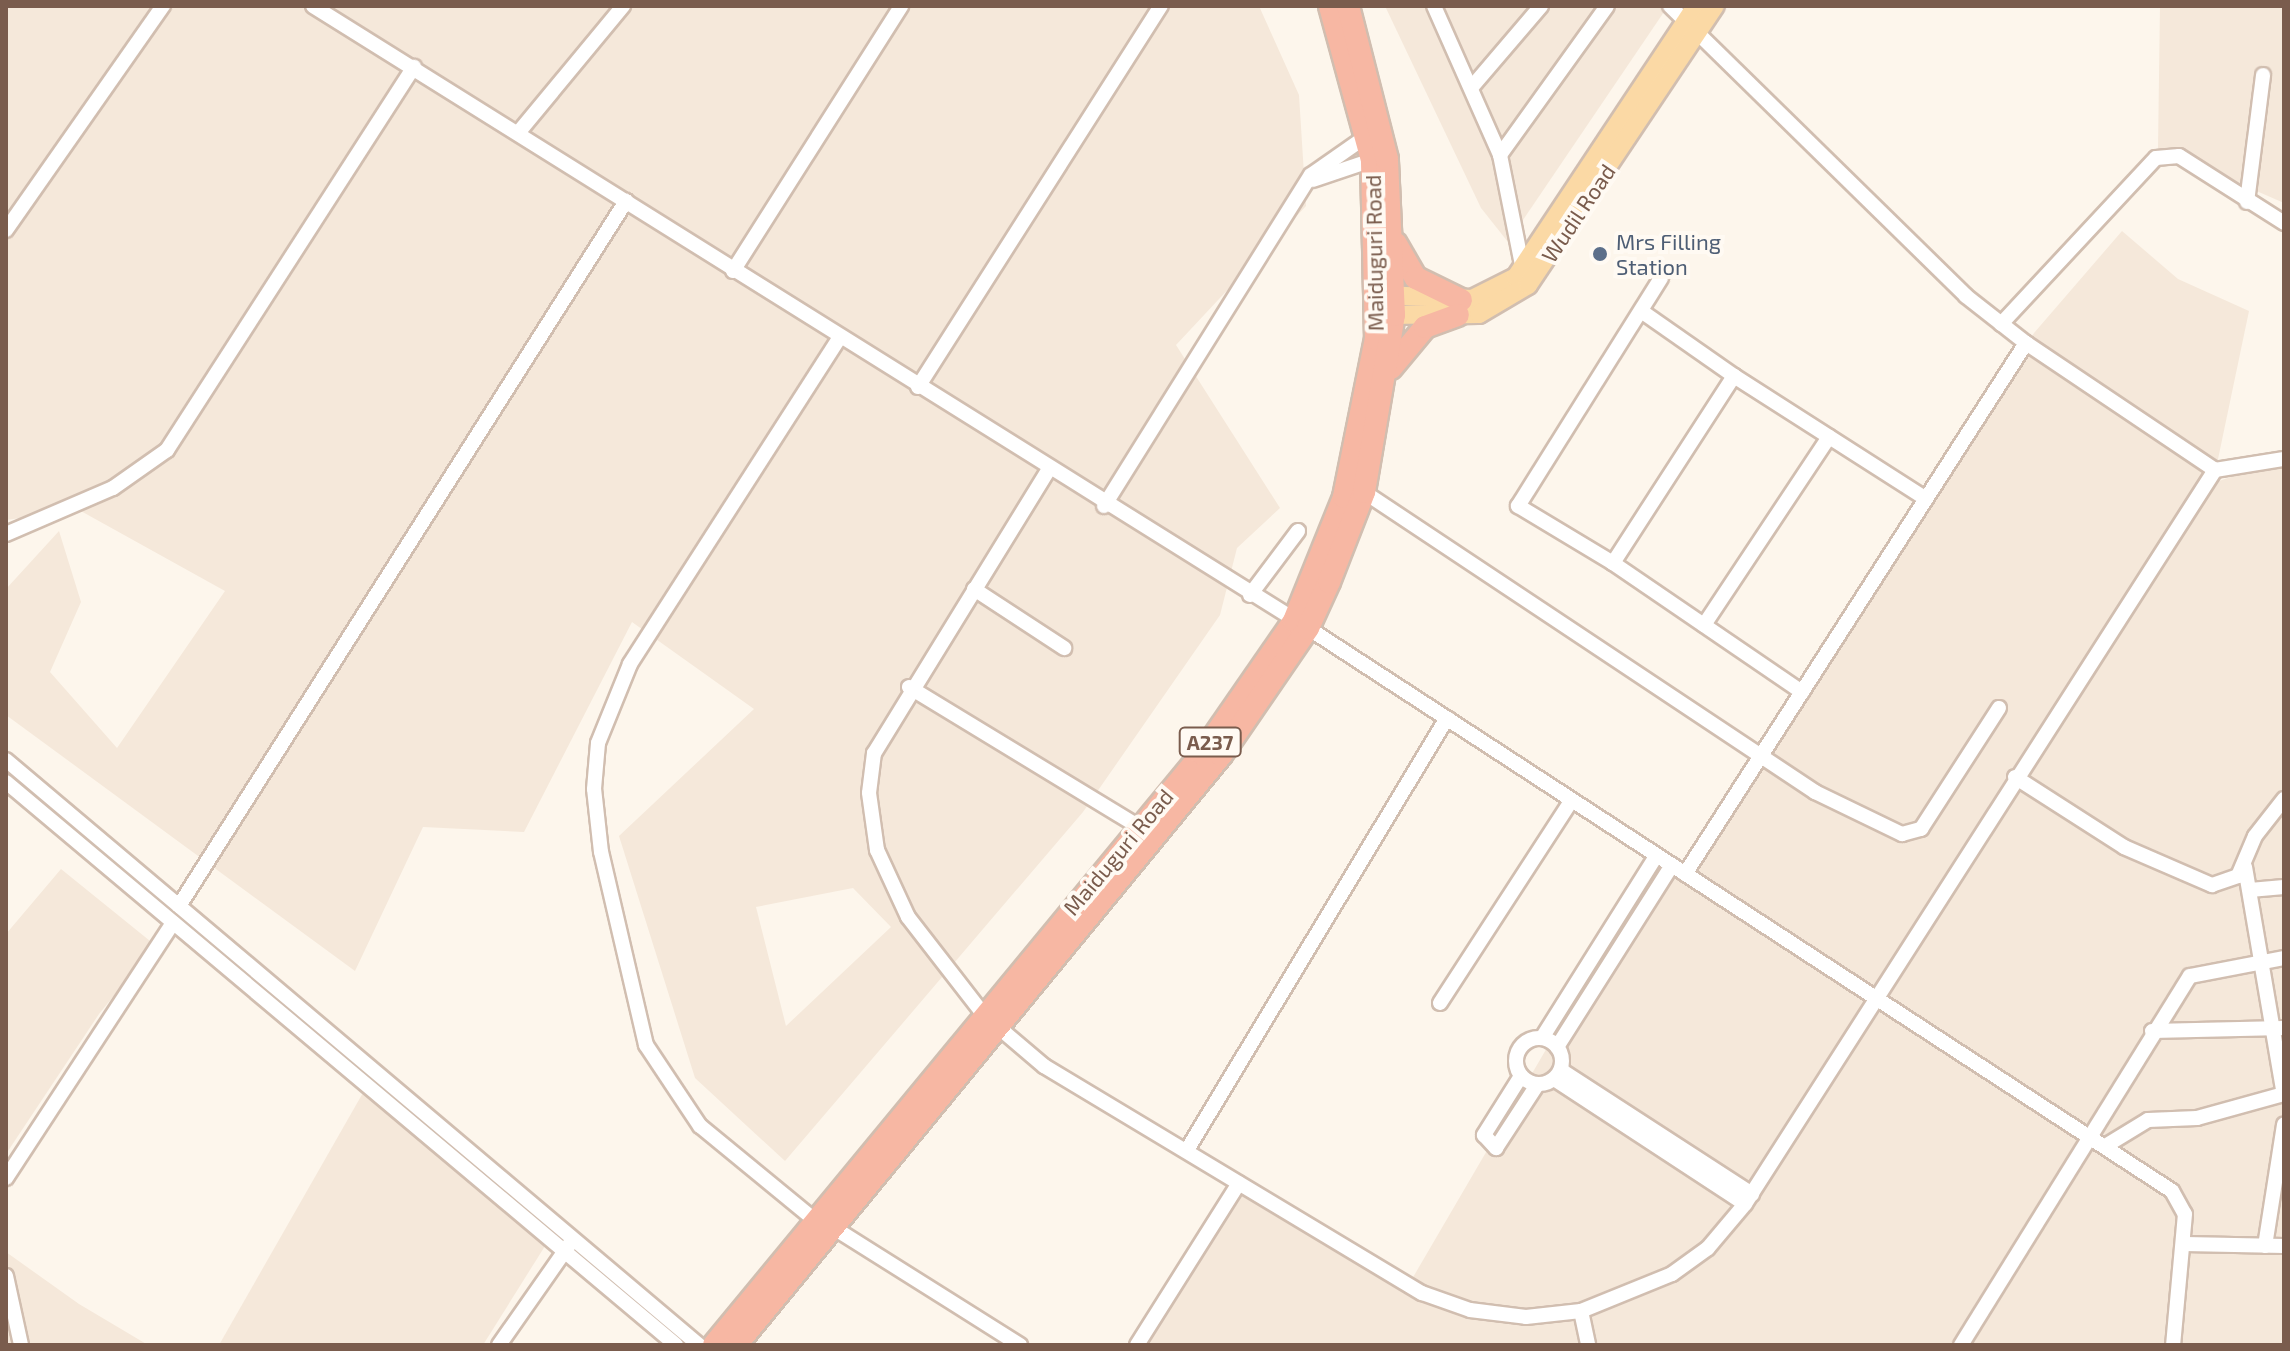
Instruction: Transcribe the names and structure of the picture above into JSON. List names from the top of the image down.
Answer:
{
  "streets": {
    "highway": ["Maiduguri Road", "A237"],
    "main road": ["Wudil Road"]
  },
  "crossings": [
    ["Wudil Road", "Maiduguri Road"]
  ],
  "places": ["Mrs Filling Station"]
}
